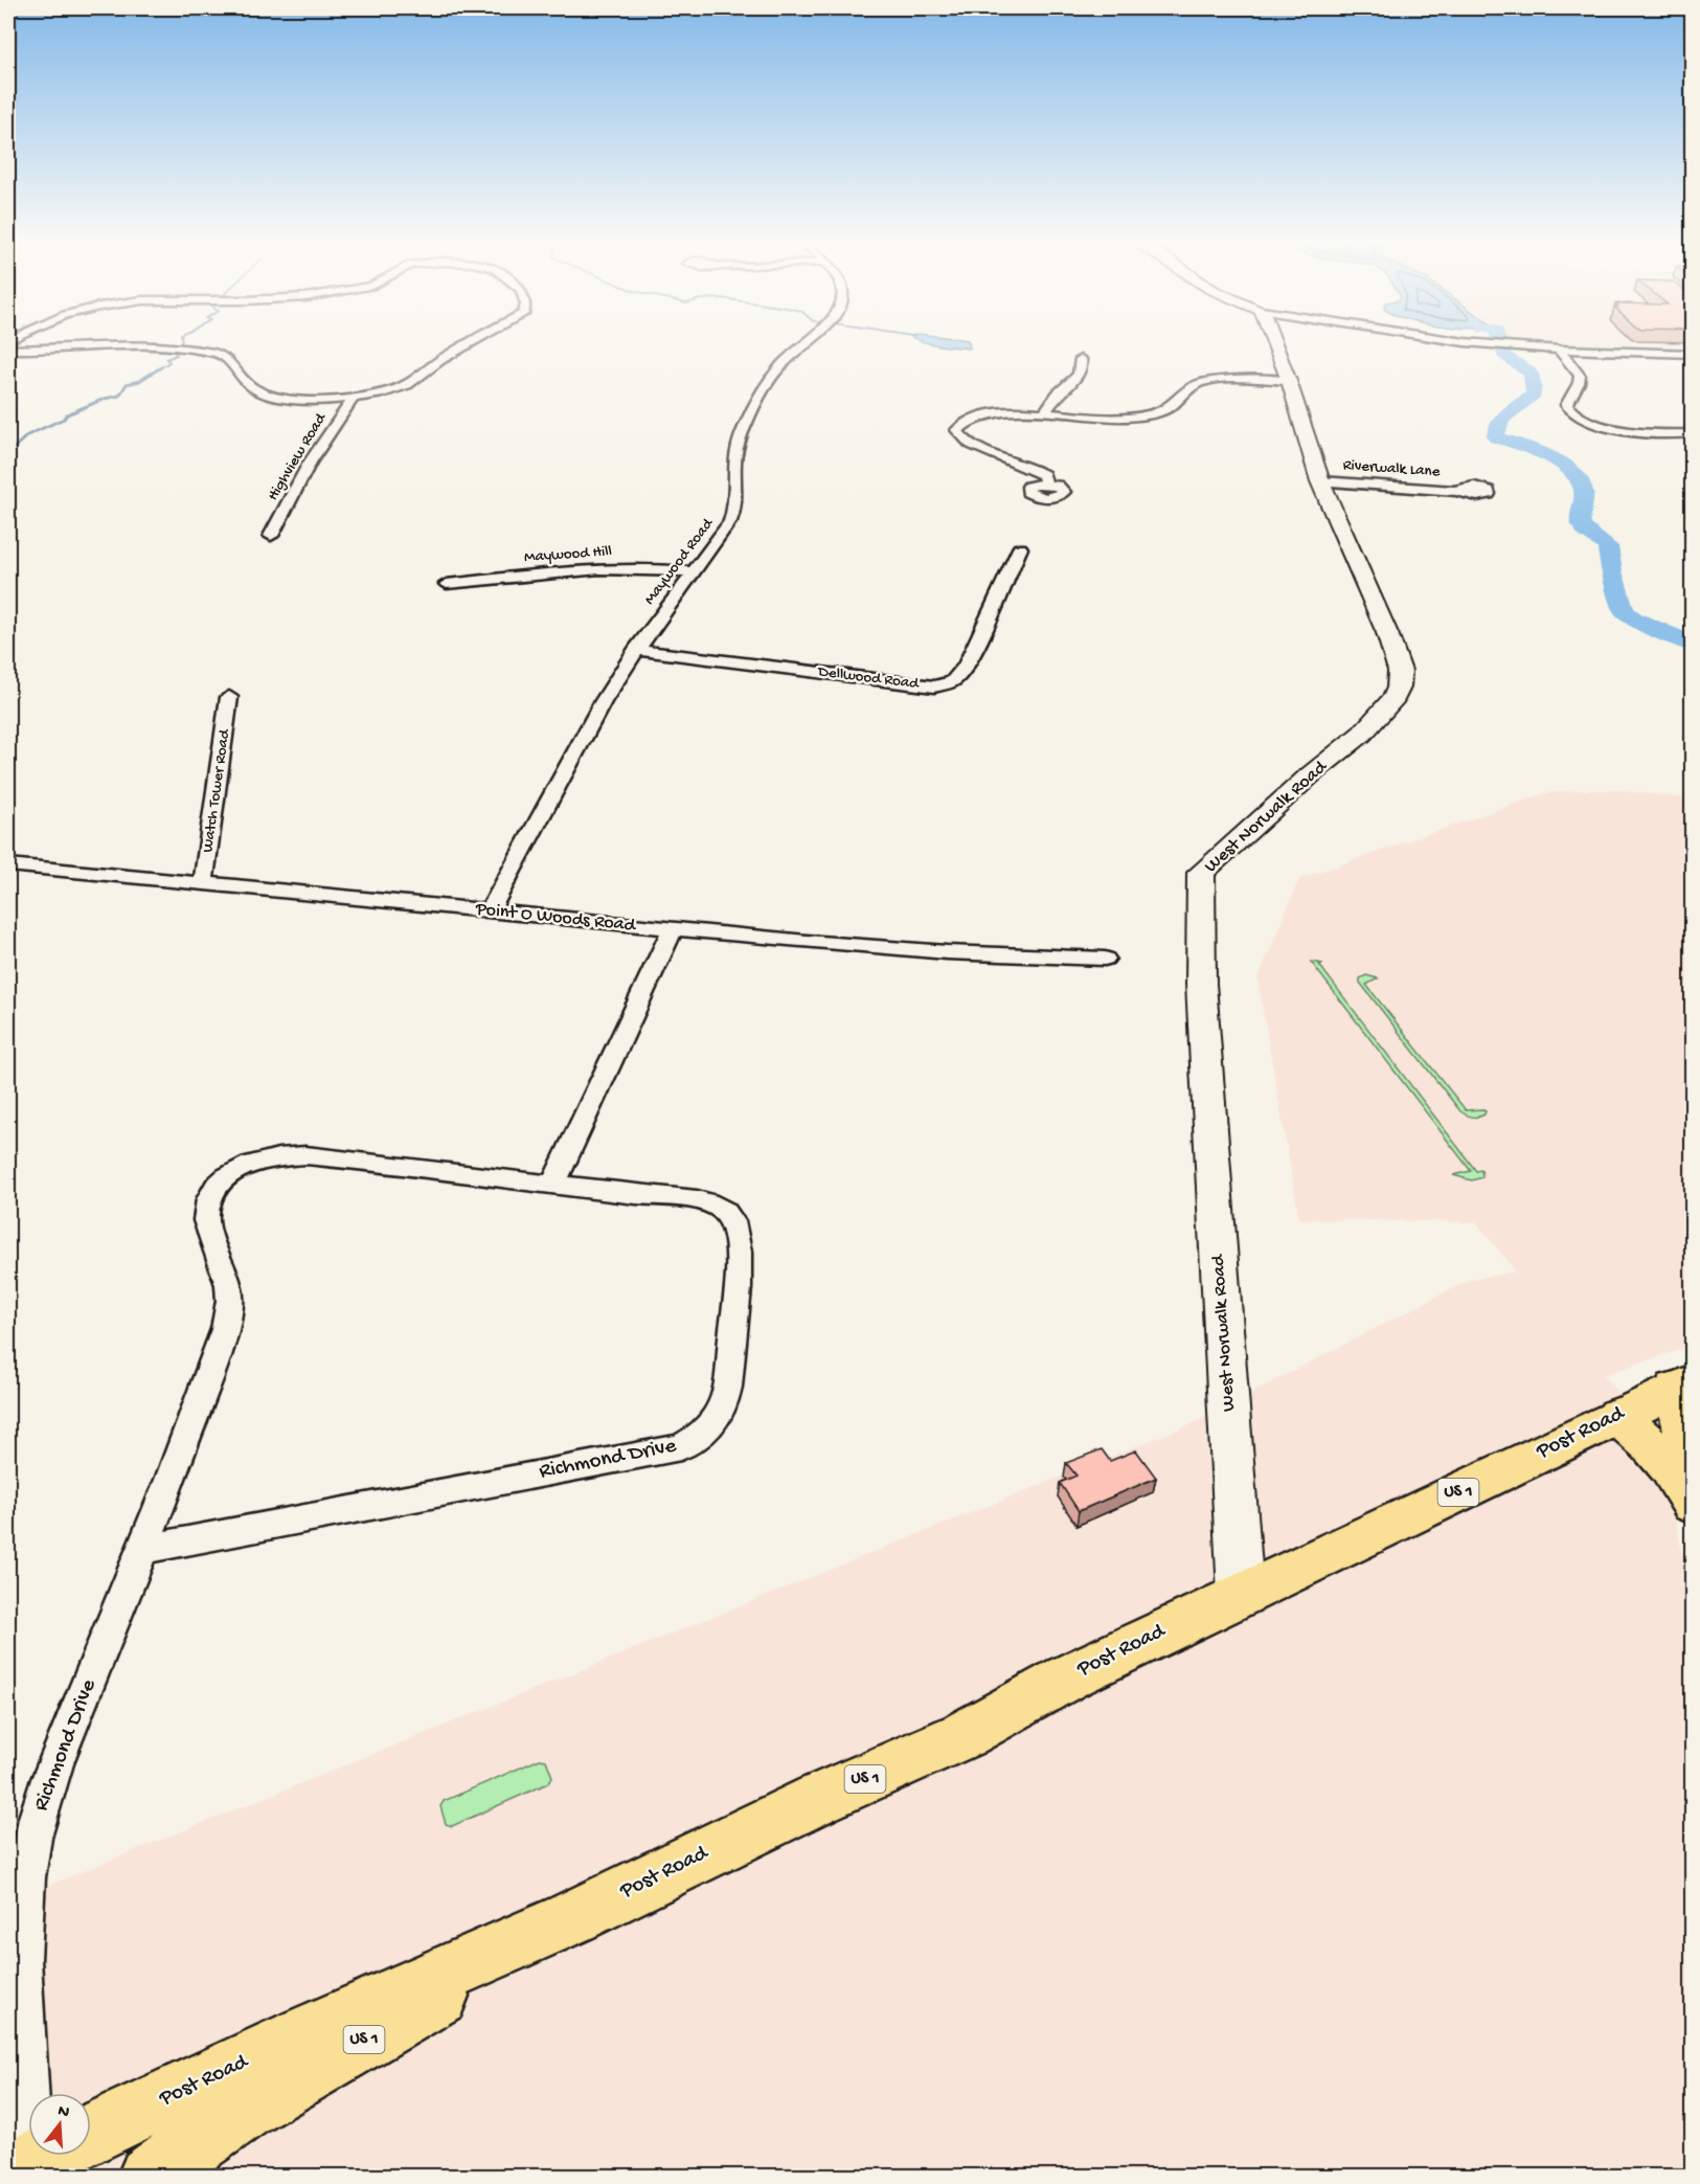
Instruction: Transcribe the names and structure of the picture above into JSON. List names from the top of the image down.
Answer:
{
  "streets": {
    "main road": ["West Norwalk Road", "Post Road", "US 1"],
    "street": [
      "Highview Road",
      "Riverwalk Lane",
      "Maywood Hill",
      "Maywood Road",
      "Dellwood Road",
      "Watch Tower Road",
      "Point O Woods Road",
      "Richmond Drive"
    ]
  },
  "crossings": [
    ["Riverwalk Lane", "West Norwalk Road"],
    ["Maywood Hill", "Maywood Road"],
    ["Maywood Road", "Dellwood Road"],
    ["Maywood Road", "Point O Woods Road"],
    ["Watch Tower Road", "Point O Woods Road"],
    ["West Norwalk Road", "Post Road"],
    ["Post Road", "Richmond Drive"]
  ],
  "north": "top"
}
